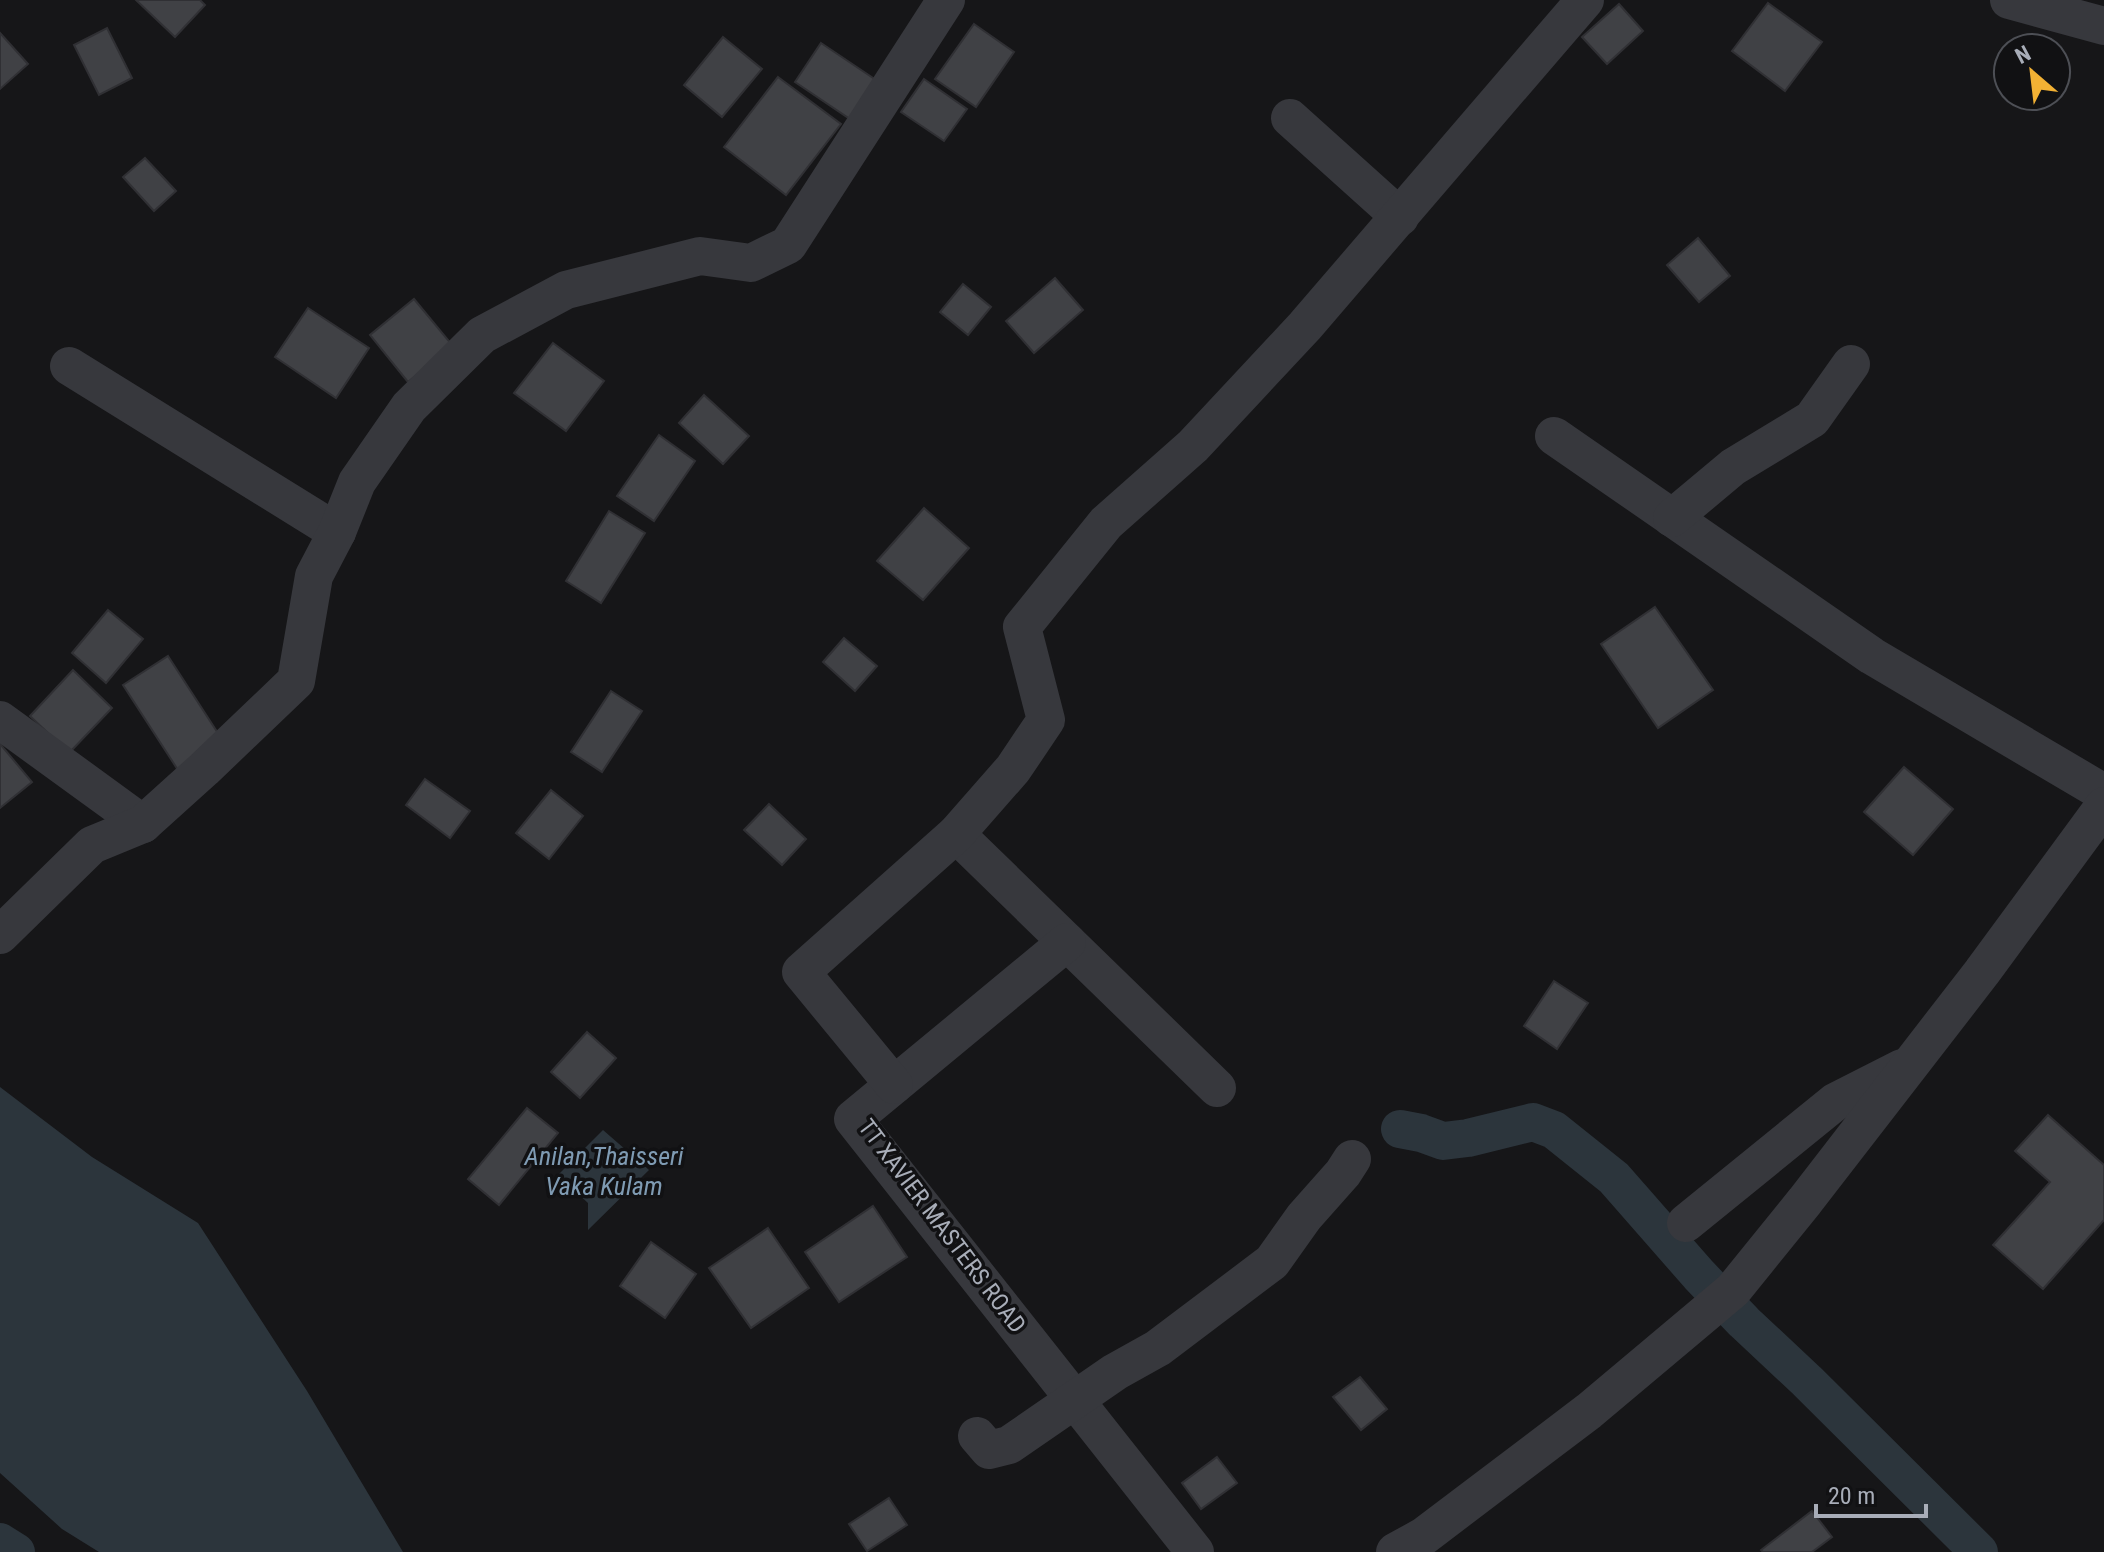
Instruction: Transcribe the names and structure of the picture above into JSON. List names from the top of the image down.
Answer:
{
  "streets": {
    "street": ["TT XAVIER MASTERS ROAD"]
  },
  "water": ["Anilan,Thaisseri Vaka Kulam"],
  "scale_bar": "20 m",
  "north": "top left"
}
